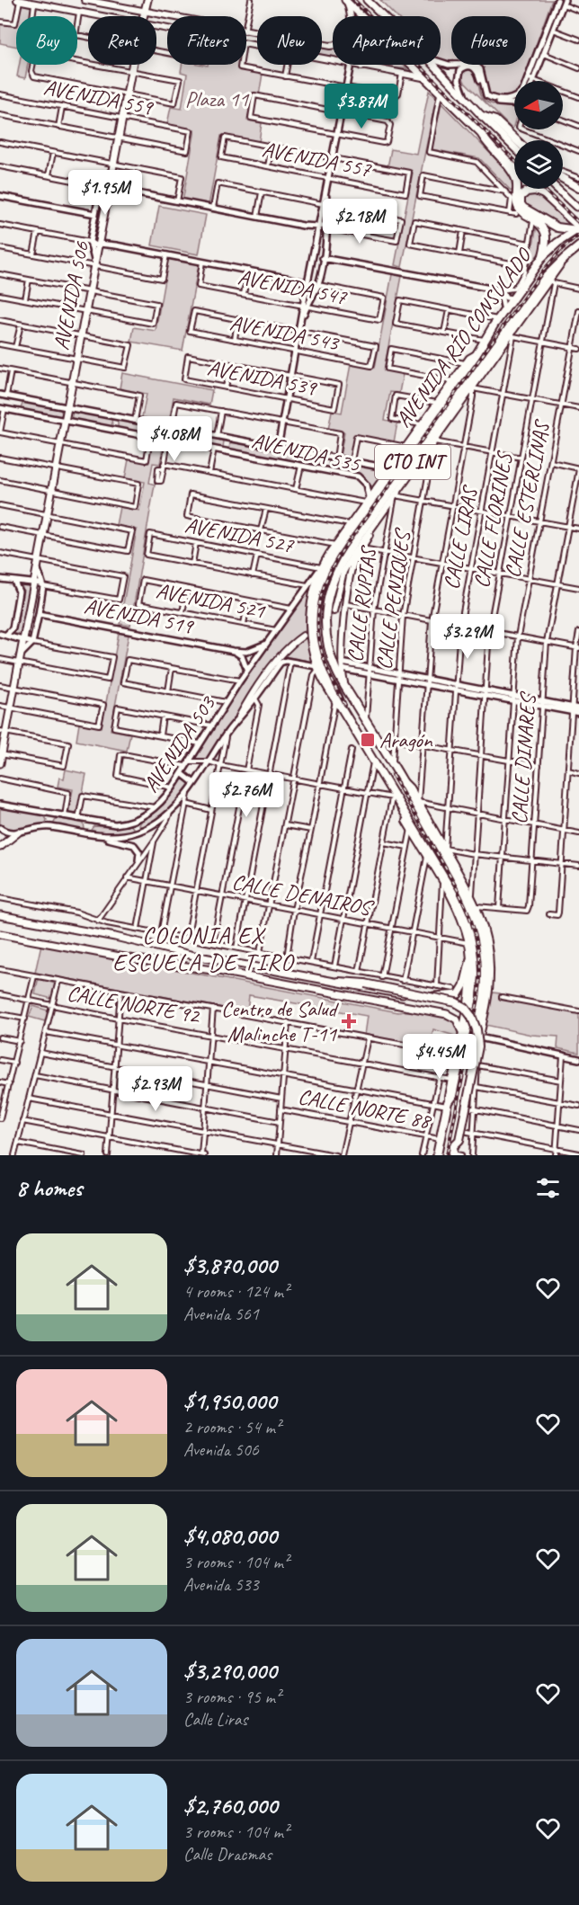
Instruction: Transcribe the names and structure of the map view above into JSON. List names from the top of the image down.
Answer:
{
  "streets": {
    "highway": ["AVENIDA RÍO CONSULADO", "CTO INT"],
    "main road": ["AVENIDA 506"],
    "street": [
      "AVENIDA 559",
      "AVENIDA 557",
      "AVENIDA 547",
      "AVENIDA 543",
      "AVENIDA 539",
      "AVENIDA 535",
      "CALLE ESTERLINAS",
      "CALLE FLORINES",
      "AVENIDA 527",
      "CALLE LIRAS",
      "AVENIDA 521",
      "CALLE PENIQUES",
      "CALLE RUPIAS",
      "AVENIDA 519",
      "AVENIDA 503",
      "CALLE DINARES",
      "CALLE DENAIROS",
      "CALLE NORTE 92",
      "CALLE NORTE 88"
    ]
  },
  "crossings": [
    ["AVENIDA 559", "AVENIDA 506"],
    ["AVENIDA 506", "AVENIDA 535"],
    ["AVENIDA 506", "AVENIDA 519"],
    ["AVENIDA RÍO CONSULADO", "AVENIDA 535"],
    ["AVENIDA RÍO CONSULADO", "CTO INT"],
    ["AVENIDA RÍO CONSULADO", "CALLE FLORINES"],
    ["AVENIDA RÍO CONSULADO", "AVENIDA 527"],
    ["AVENIDA RÍO CONSULADO", "CALLE LIRAS"],
    ["AVENIDA RÍO CONSULADO", "CALLE PENIQUES"],
    ["AVENIDA RÍO CONSULADO", "CALLE RUPIAS"],
    ["AVENIDA RÍO CONSULADO", "AVENIDA 503"],
    ["AVENIDA RÍO CONSULADO", "CALLE DENAIROS"],
    ["CTO INT", "CALLE FLORINES"],
    ["CTO INT", "CALLE LIRAS"],
    ["CTO INT", "CALLE PENIQUES"],
    ["CTO INT", "CALLE RUPIAS"],
    ["CTO INT", "CALLE NORTE 92"],
    ["CTO INT", "CALLE NORTE 88"],
    ["CALLE ESTERLINAS", "CALLE DINARES"],
    ["AVENIDA 527", "AVENIDA 503"],
    ["AVENIDA 521", "AVENIDA 503"],
    ["AVENIDA 519", "AVENIDA 503"]
  ],
  "districts": ["COLONIA EX ESCUELA DE TIRO"],
  "parks": ["Plaza 11"],
  "places": {
    "transit": ["Aragón"],
    "health": ["Centro de Salud Malinche T-11"]
  },
  "north": "left",
  "page": {
    "chip": [
      "Buy",
      "Rent",
      "Filters",
      "New",
      "Apartment",
      "House"
    ],
    "price": [
      "$3.87M",
      "$1.95M",
      "$2.18M",
      "$4.08M",
      "$3.29M",
      "$2.76M",
      "$4.45M",
      "$2.93M"
    ],
    "heading": "8 homes",
    "list": [
      {
        "name": "$3,870,000",
        "note": "4 rooms · 124 m² · Avenida 561"
      },
      {
        "name": "$1,950,000",
        "note": "2 rooms · 54 m² · Avenida 506"
      },
      {
        "name": "$4,080,000",
        "note": "3 rooms · 104 m² · Avenida 533"
      },
      {
        "name": "$3,290,000",
        "note": "3 rooms · 95 m² · Calle Liras"
      },
      {
        "name": "$2,760,000",
        "note": "3 rooms · 104 m² · Calle Dracmas"
      }
    ]
  }
}
